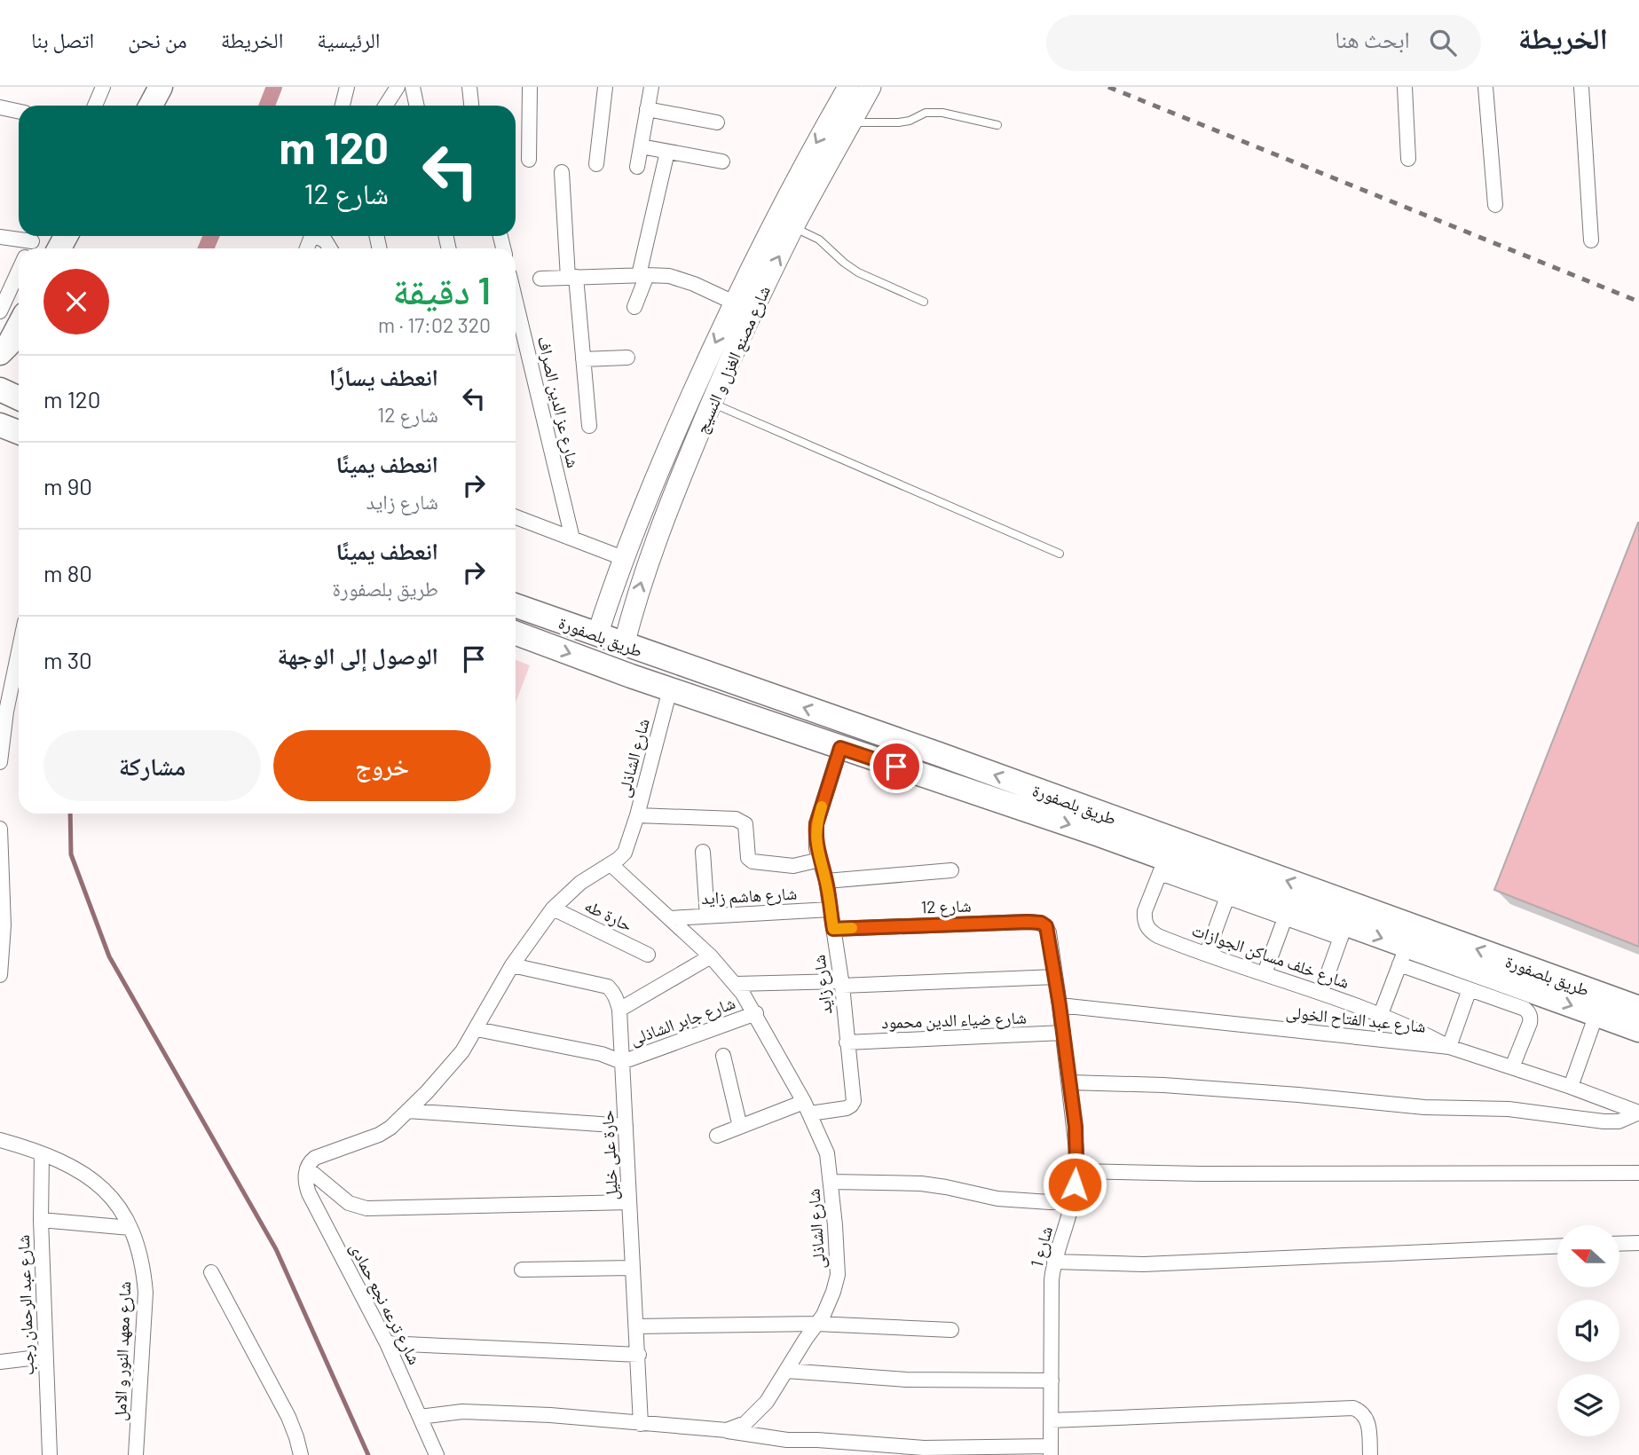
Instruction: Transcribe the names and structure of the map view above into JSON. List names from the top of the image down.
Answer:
{
  "streets": {
    "main road": ["شارع مصنع الغزل و النسيج", "طريق بلصفورة"],
    "street": [
      "شارع عز الدين الصراف",
      "شارع الشاذلى",
      "شارع هاشم زايد",
      "شارع 12",
      "حارة طه",
      "شارع خلف مساكن الجوازات",
      "شارع زايد",
      "شارع عبد الفتاح الخولى",
      "شارع ضياء الدين محمود",
      "شارع جابر الشاذلى",
      "حارة على خليل",
      "شارع 1",
      "شارع ترعه نجع حمادى",
      "شارع عبد الرحمان رجب",
      "شارع معهد النور و الامل"
    ]
  },
  "crossings": [
    ["شارع مصنع الغزل و النسيج", "طريق بلصفورة"],
    ["طريق بلصفورة", "شارع الشاذلى"],
    ["طريق بلصفورة", "شارع خلف مساكن الجوازات"],
    ["طريق بلصفورة", "شارع زايد"],
    ["شارع الشاذلى", "شارع هاشم زايد"],
    ["شارع الشاذلى", "حارة طه"],
    ["شارع الشاذلى", "شارع زايد"],
    ["شارع الشاذلى", "شارع جابر الشاذلى"],
    ["شارع الشاذلى", "شارع ترعه نجع حمادى"],
    ["شارع هاشم زايد", "شارع زايد"],
    ["شارع 12", "شارع زايد"],
    ["شارع 12", "شارع 1"],
    ["شارع خلف مساكن الجوازات", "شارع عبد الفتاح الخولى"],
    ["شارع زايد", "شارع ضياء الدين محمود"],
    ["شارع عبد الفتاح الخولى", "شارع 1"],
    ["شارع ضياء الدين محمود", "شارع 1"],
    ["شارع جابر الشاذلى", "حارة على خليل"],
    ["شارع عبد الرحمان رجب", "شارع معهد النور و الامل"]
  ],
  "north": "left",
  "page": {
    "header": "الخريطة",
    "search": "ابحث هنا",
    "nav": [
      "الرئيسية",
      "الخريطة",
      "من نحن",
      "اتصل بنا"
    ],
    "turn": ["120 m", "شارع 12"],
    "heading": ["1 دقيقة", "320 m · 17:02"],
    "list": [
      {
        "name": "انعطف يسارًا",
        "note": "شارع 12",
        "value": "120 m"
      },
      {
        "name": "انعطف يمينًا",
        "note": "شارع زايد",
        "value": "90 m"
      },
      {
        "name": "انعطف يمينًا",
        "note": "طريق بلصفورة",
        "value": "80 m"
      },
      {
        "name": "الوصول إلى الوجهة",
        "value": "30 m"
      }
    ],
    "buttons": ["خروج", "مشاركة"]
  }
}
